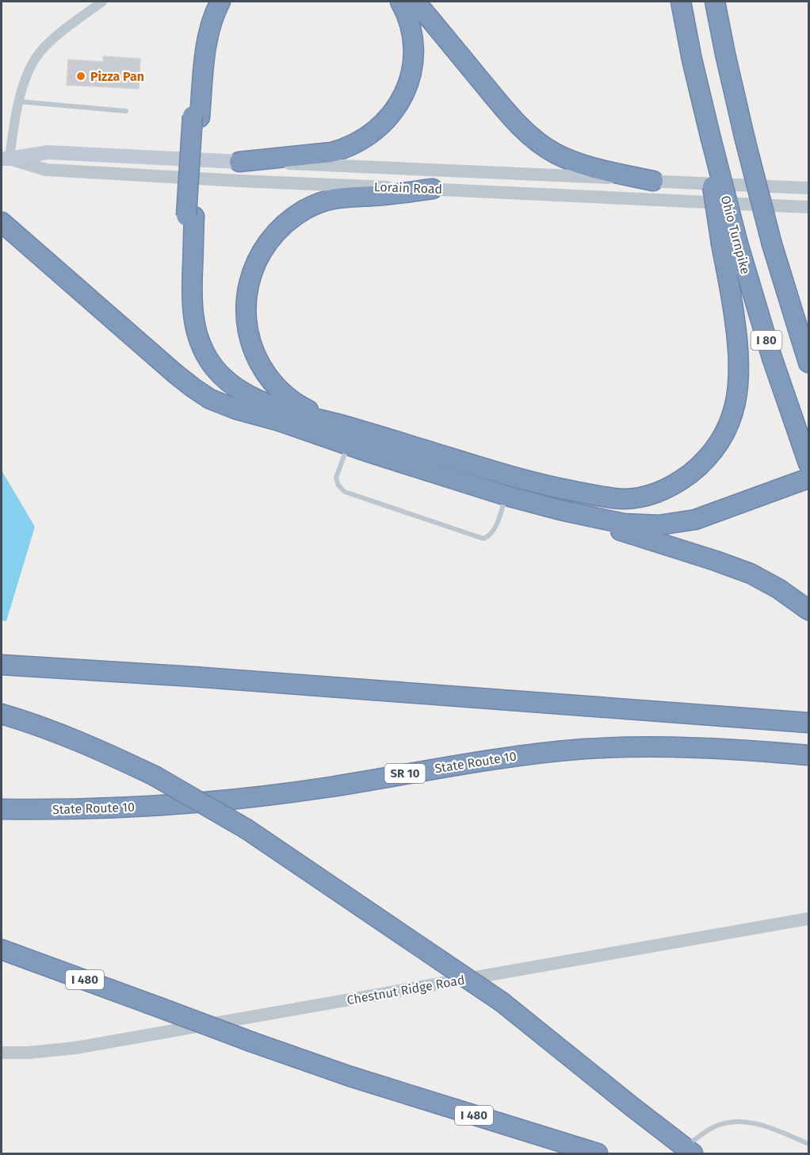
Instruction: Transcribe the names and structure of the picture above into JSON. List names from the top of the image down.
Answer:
{
  "streets": {
    "highway": [
      "Ohio Turnpike",
      "I 80",
      "State Route 10",
      "SR 10",
      "I 480"
    ],
    "main road": ["Lorain Road"],
    "street": ["Chestnut Ridge Road"]
  },
  "places": ["Pizza Pan"]
}
